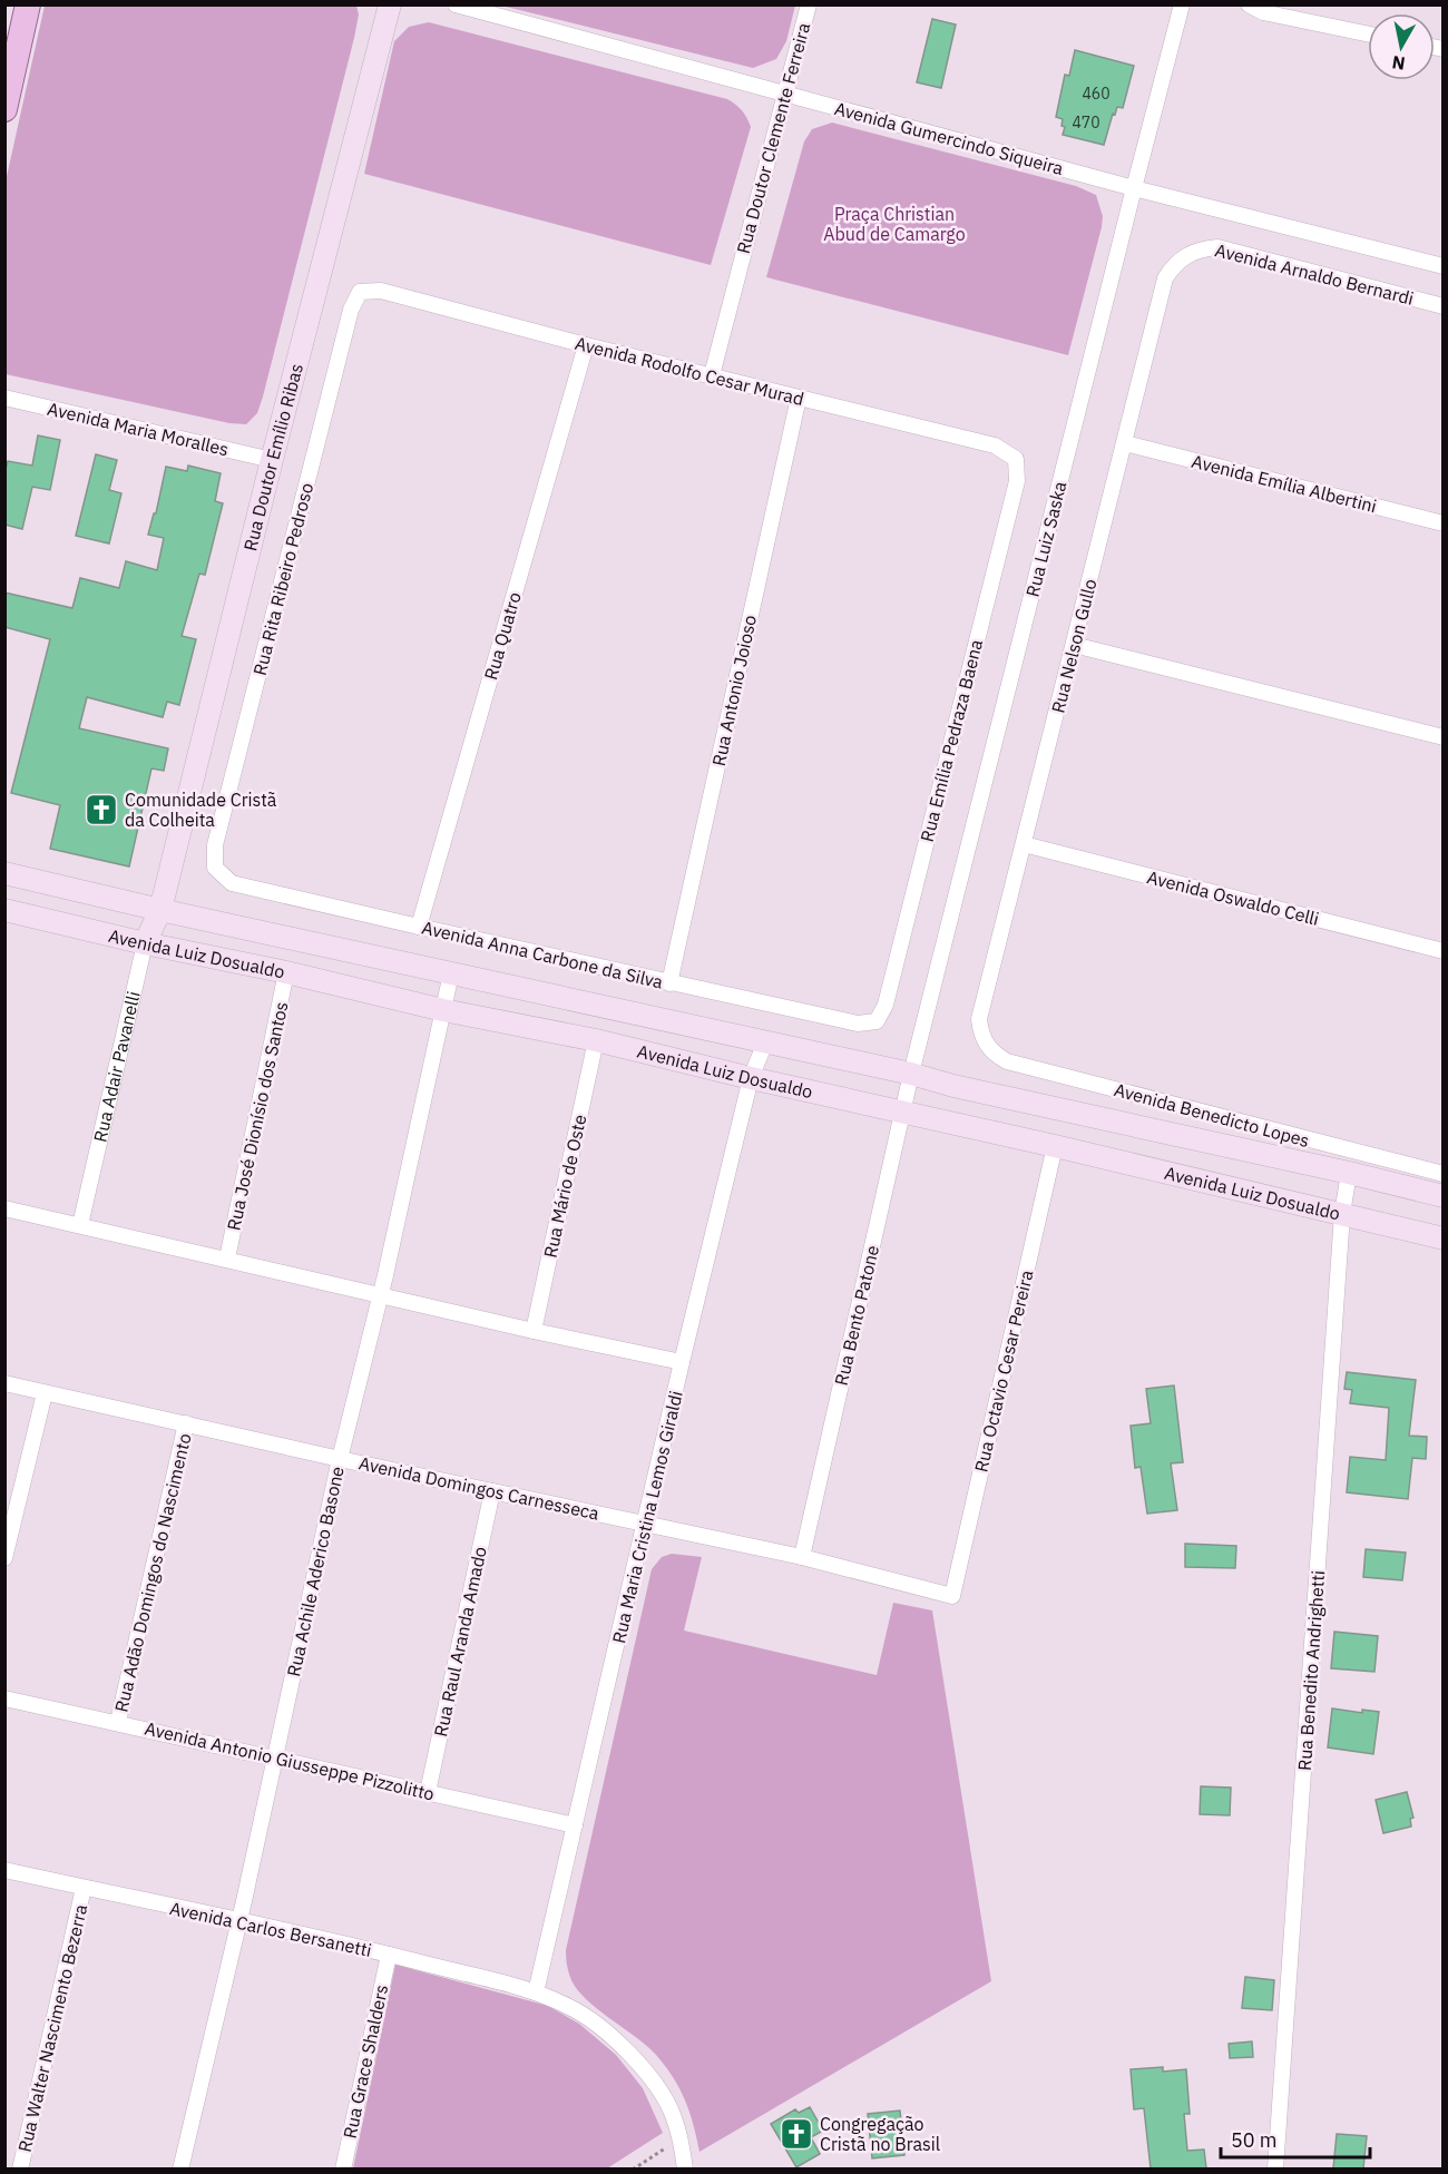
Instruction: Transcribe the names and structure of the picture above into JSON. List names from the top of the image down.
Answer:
{
  "streets": {
    "street": [
      "Rua Doutor Clemente Ferreira",
      "Avenida Gumercindo Siqueira",
      "Avenida Arnaldo Bernardi",
      "Avenida Rodolfo Cesar Murad",
      "Avenida Maria Moralles",
      "Rua Doutor Emílio Ribas",
      "Avenida Emília Albertini",
      "Rua Luiz Saska",
      "Rua Rita Ribeiro Pedroso",
      "Rua Quatro",
      "Rua Nelson Gullo",
      "Rua Antonio Joioso",
      "Rua Emília Pedraza Baena",
      "Avenida Oswaldo Celli",
      "Avenida Luiz Dosualdo",
      "Avenida Anna Carbone da Silva",
      "Rua Adair Pavanelli",
      "Avenida Benedicto Lopes",
      "Rua José Dionísio dos Santos",
      "Rua Mário de Oste",
      "Rua Bento Patone",
      "Rua Octavio Cesar Pereira",
      "Avenida Domingos Carnesseca",
      "Rua Maria Cristina Lemos Giraldi",
      "Rua Achile Aderico Basone",
      "Rua Adão Domingos do Nascimento",
      "Rua Raul Aranda Amado",
      "Rua Benedito Andrighetti",
      "Avenida Antonio Giusseppe Pizzolitto",
      "Avenida Carlos Bersanetti",
      "Rua Walter Nascimento Bezerra",
      "Rua Grace Shalders"
    ]
  },
  "crossings": [
    ["Rua Doutor Clemente Ferreira", "Avenida Gumercindo Siqueira"],
    ["Rua Doutor Clemente Ferreira", "Avenida Rodolfo Cesar Murad"],
    ["Avenida Gumercindo Siqueira", "Rua Luiz Saska"],
    ["Avenida Arnaldo Bernardi", "Rua Nelson Gullo"],
    ["Avenida Rodolfo Cesar Murad", "Rua Rita Ribeiro Pedroso"],
    ["Avenida Rodolfo Cesar Murad", "Rua Quatro"],
    ["Avenida Rodolfo Cesar Murad", "Rua Antonio Joioso"],
    ["Avenida Rodolfo Cesar Murad", "Rua Emília Pedraza Baena"],
    ["Avenida Maria Moralles", "Rua Doutor Emílio Ribas"],
    ["Rua Doutor Emílio Ribas", "Avenida Luiz Dosualdo"],
    ["Rua Doutor Emílio Ribas", "Rua Adair Pavanelli"],
    ["Avenida Emília Albertini", "Rua Nelson Gullo"],
    ["Rua Luiz Saska", "Avenida Luiz Dosualdo"],
    ["Rua Luiz Saska", "Rua Bento Patone"],
    ["Rua Rita Ribeiro Pedroso", "Avenida Anna Carbone da Silva"],
    ["Rua Quatro", "Avenida Anna Carbone da Silva"],
    ["Rua Nelson Gullo", "Avenida Oswaldo Celli"],
    ["Rua Nelson Gullo", "Avenida Benedicto Lopes"],
    ["Rua Antonio Joioso", "Avenida Anna Carbone da Silva"],
    ["Rua Emília Pedraza Baena", "Avenida Anna Carbone da Silva"],
    ["Avenida Luiz Dosualdo", "Rua Adair Pavanelli"],
    ["Avenida Luiz Dosualdo", "Rua José Dionísio dos Santos"],
    ["Avenida Luiz Dosualdo", "Rua Mário de Oste"],
    ["Avenida Luiz Dosualdo", "Rua Bento Patone"],
    ["Avenida Luiz Dosualdo", "Rua Octavio Cesar Pereira"],
    ["Avenida Luiz Dosualdo", "Rua Maria Cristina Lemos Giraldi"],
    ["Avenida Luiz Dosualdo", "Rua Achile Aderico Basone"],
    ["Avenida Luiz Dosualdo", "Rua Benedito Andrighetti"],
    ["Rua Bento Patone", "Avenida Domingos Carnesseca"],
    ["Rua Octavio Cesar Pereira", "Avenida Domingos Carnesseca"],
    ["Avenida Domingos Carnesseca", "Rua Maria Cristina Lemos Giraldi"],
    ["Avenida Domingos Carnesseca", "Rua Achile Aderico Basone"],
    ["Avenida Domingos Carnesseca", "Rua Adão Domingos do Nascimento"],
    ["Avenida Domingos Carnesseca", "Rua Raul Aranda Amado"],
    ["Rua Maria Cristina Lemos Giraldi", "Avenida Antonio Giusseppe Pizzolitto"],
    ["Rua Maria Cristina Lemos Giraldi", "Avenida Carlos Bersanetti"],
    ["Rua Achile Aderico Basone", "Avenida Antonio Giusseppe Pizzolitto"],
    ["Rua Achile Aderico Basone", "Avenida Carlos Bersanetti"],
    ["Rua Adão Domingos do Nascimento", "Avenida Antonio Giusseppe Pizzolitto"],
    ["Rua Raul Aranda Amado", "Avenida Antonio Giusseppe Pizzolitto"],
    ["Avenida Carlos Bersanetti", "Rua Walter Nascimento Bezerra"],
    ["Avenida Carlos Bersanetti", "Rua Grace Shalders"]
  ],
  "parks": ["Praça Christian Abud de Camargo"],
  "places": {
    "church": ["Comunidade Cristã da Colheita", "Congregação Cristã no Brasil"]
  },
  "house_numbers": ["460", "470"],
  "scale_bar": "50 m",
  "north": "bottom"
}
